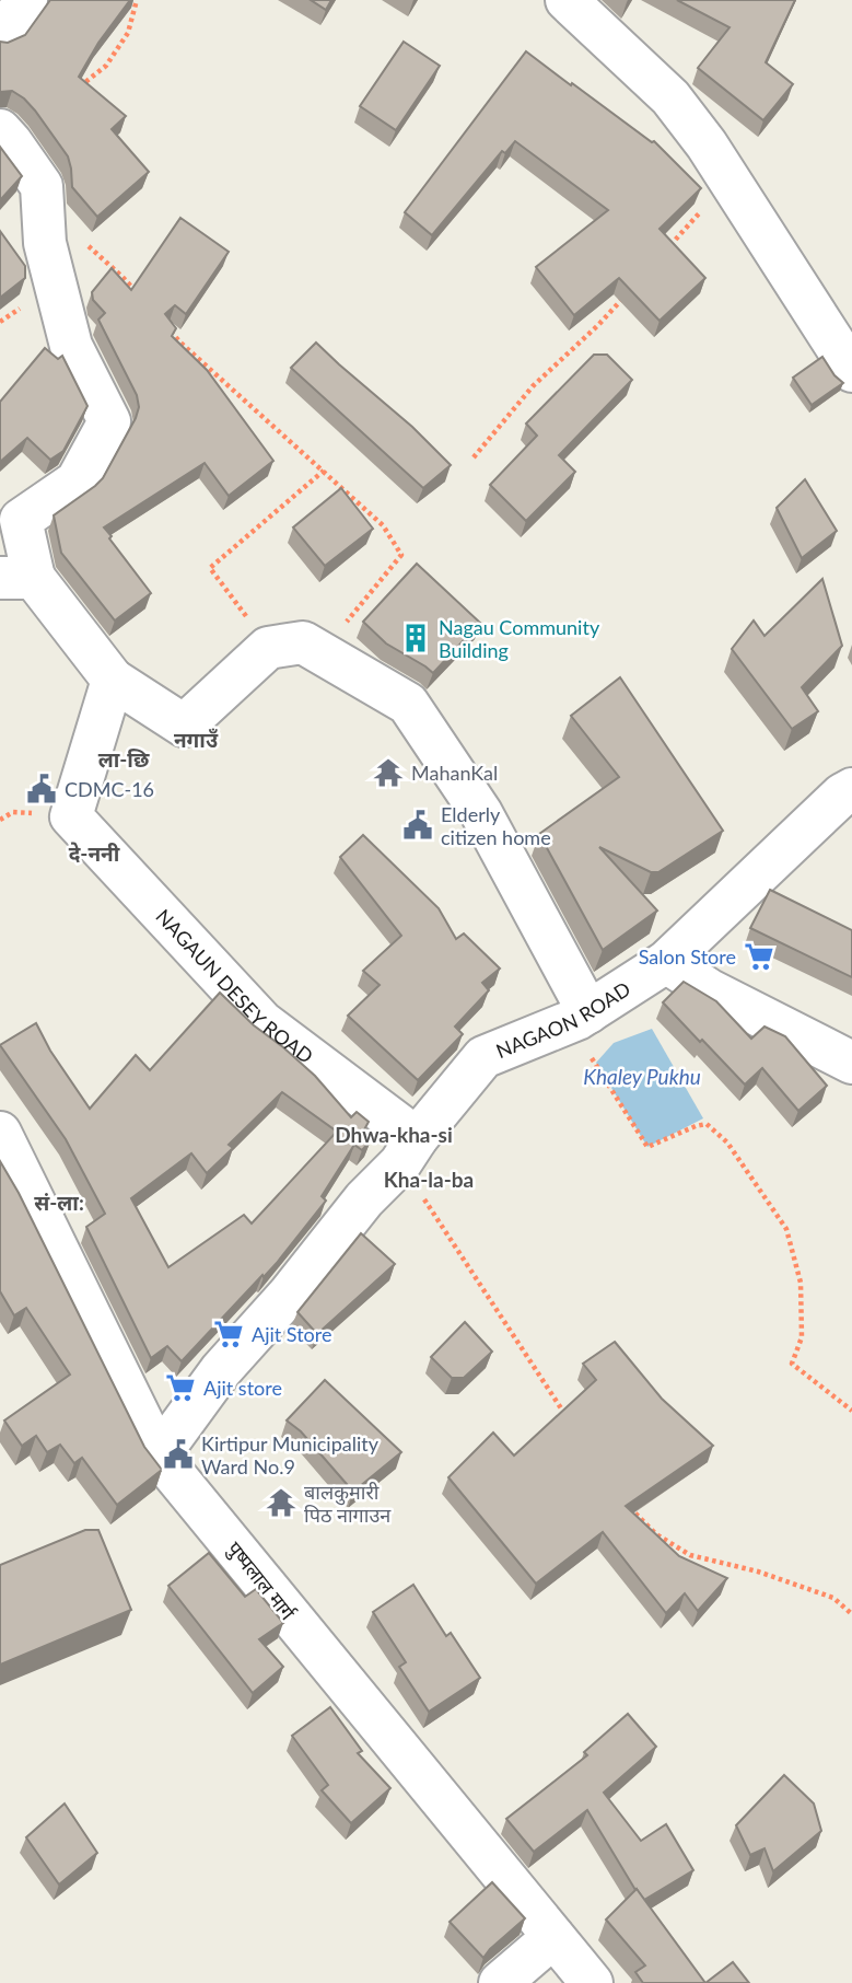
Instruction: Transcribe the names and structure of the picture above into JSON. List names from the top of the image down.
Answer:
{
  "streets": {
    "street": ["NAGAUN DESEY ROAD", "NAGAON ROAD", "पुष्पलाल मार्ग"]
  },
  "crossings": [
    ["NAGAUN DESEY ROAD", "NAGAON ROAD"],
    ["NAGAON ROAD", "पुष्पलाल मार्ग"]
  ],
  "districts": [
    "नगाउँ",
    "ला-छि",
    "दे-ननी",
    "Dhwa-kha-si",
    "Kha-la-ba",
    "सं-ला:"
  ],
  "water": ["Khaley Pukhu"],
  "places": {
    "building": ["Nagau Community Building"],
    "temple": ["MahanKal", "बालकुमारी पिठ नागाउन"],
    "public building": ["CDMC-16", "Elderly citizen home", "Kirtipur Municipality Ward No.9"],
    "supermarket": ["Salon Store", "Ajit Store", "Ajit store"]
  }
}
